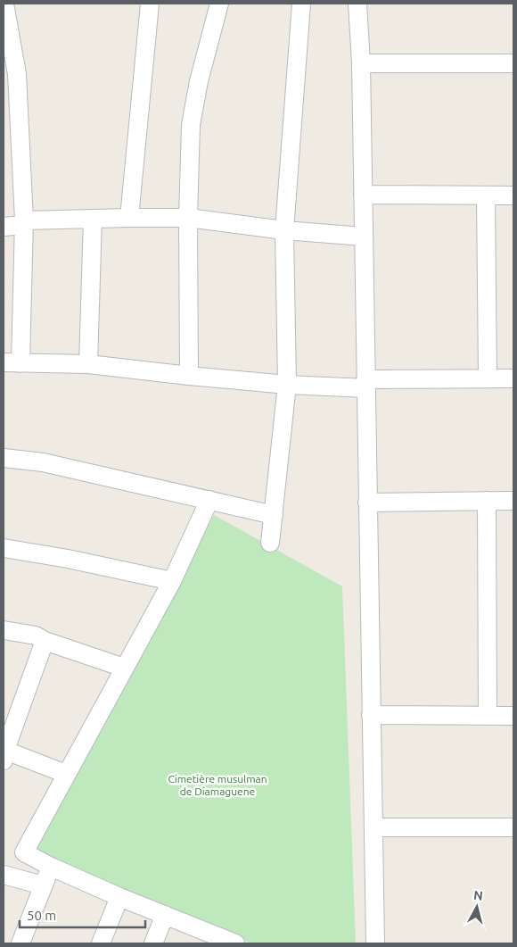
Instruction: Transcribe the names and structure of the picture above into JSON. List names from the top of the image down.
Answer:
{
  "parks": ["Cimetière musulman de Diamaguene"],
  "scale_bar": "50 m",
  "north": "top"
}
